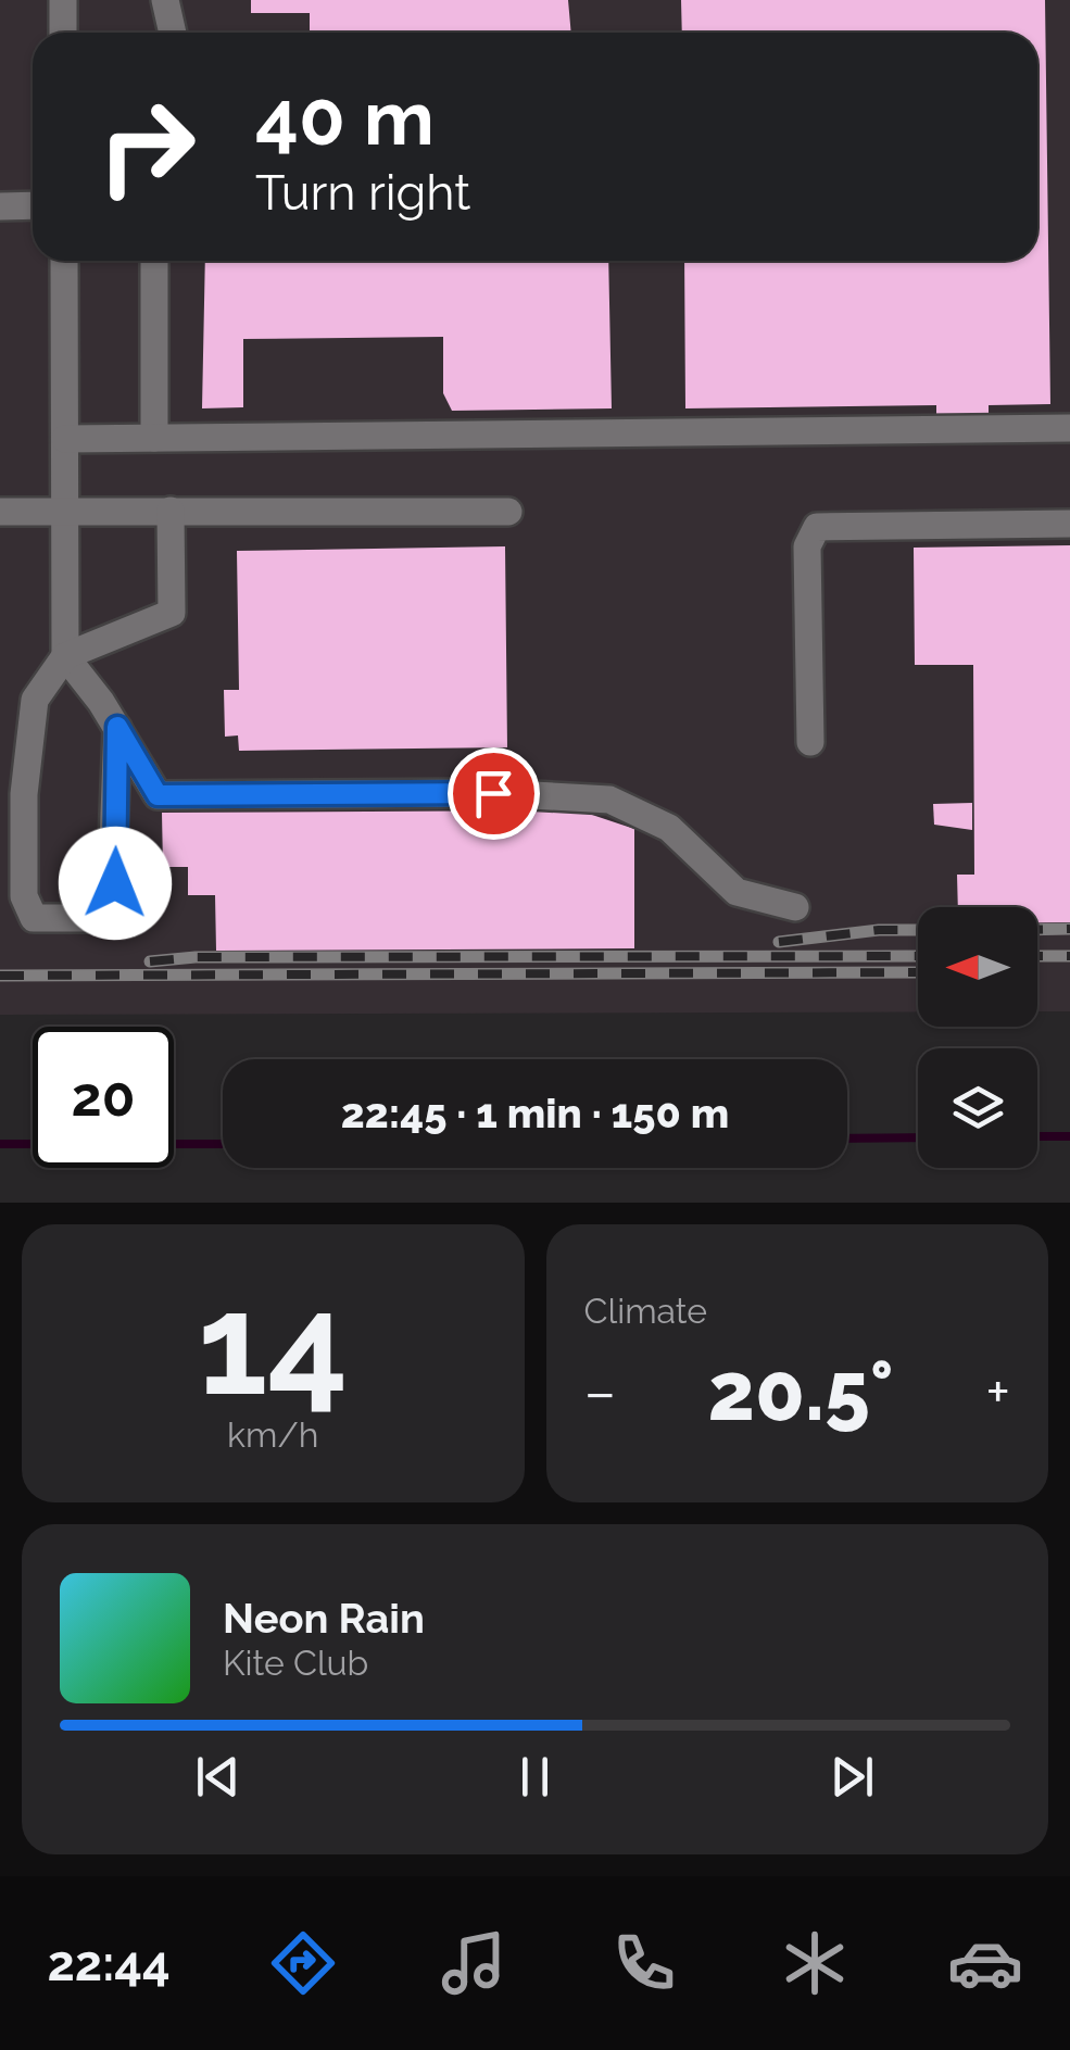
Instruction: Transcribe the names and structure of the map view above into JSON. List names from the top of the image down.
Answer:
{
  "north": "left",
  "page": {
    "turn": ["40 m", "Turn right"],
    "limit": "20",
    "trip": "22:45 · 1 min · 150 m",
    "tile": [
      ["14", "km/h"],
      "Climate"
    ],
    "heat": ["−", "20.5°", "+"],
    "song": ["Neon Rain", "Kite Club"],
    "tabs": "22:44"
  }
}
